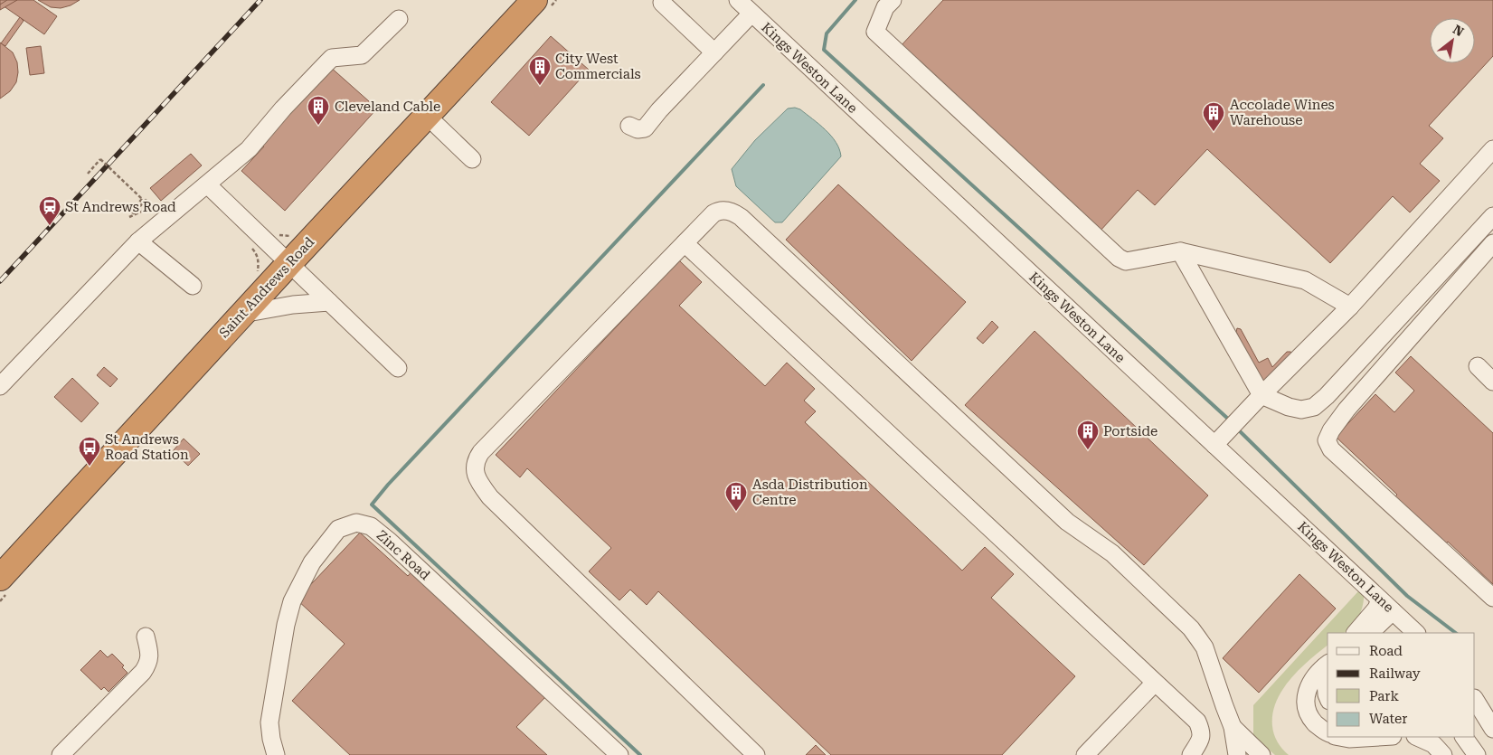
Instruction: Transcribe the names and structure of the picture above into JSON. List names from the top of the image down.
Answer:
{
  "streets": {
    "highway": ["Saint Andrews Road"],
    "street": ["Kings Weston Lane", "Zinc Road"]
  },
  "places": {
    "building": [
      "City West Commercials",
      "Cleveland Cable",
      "Accolade Wines Warehouse",
      "Portside",
      "Asda Distribution Centre"
    ],
    "station": ["St Andrews Road"],
    "bus stop": ["St Andrews Road Station"]
  },
  "legend": [
    "Road",
    "Railway",
    "Park",
    "Water"
  ],
  "north": "top right"
}
